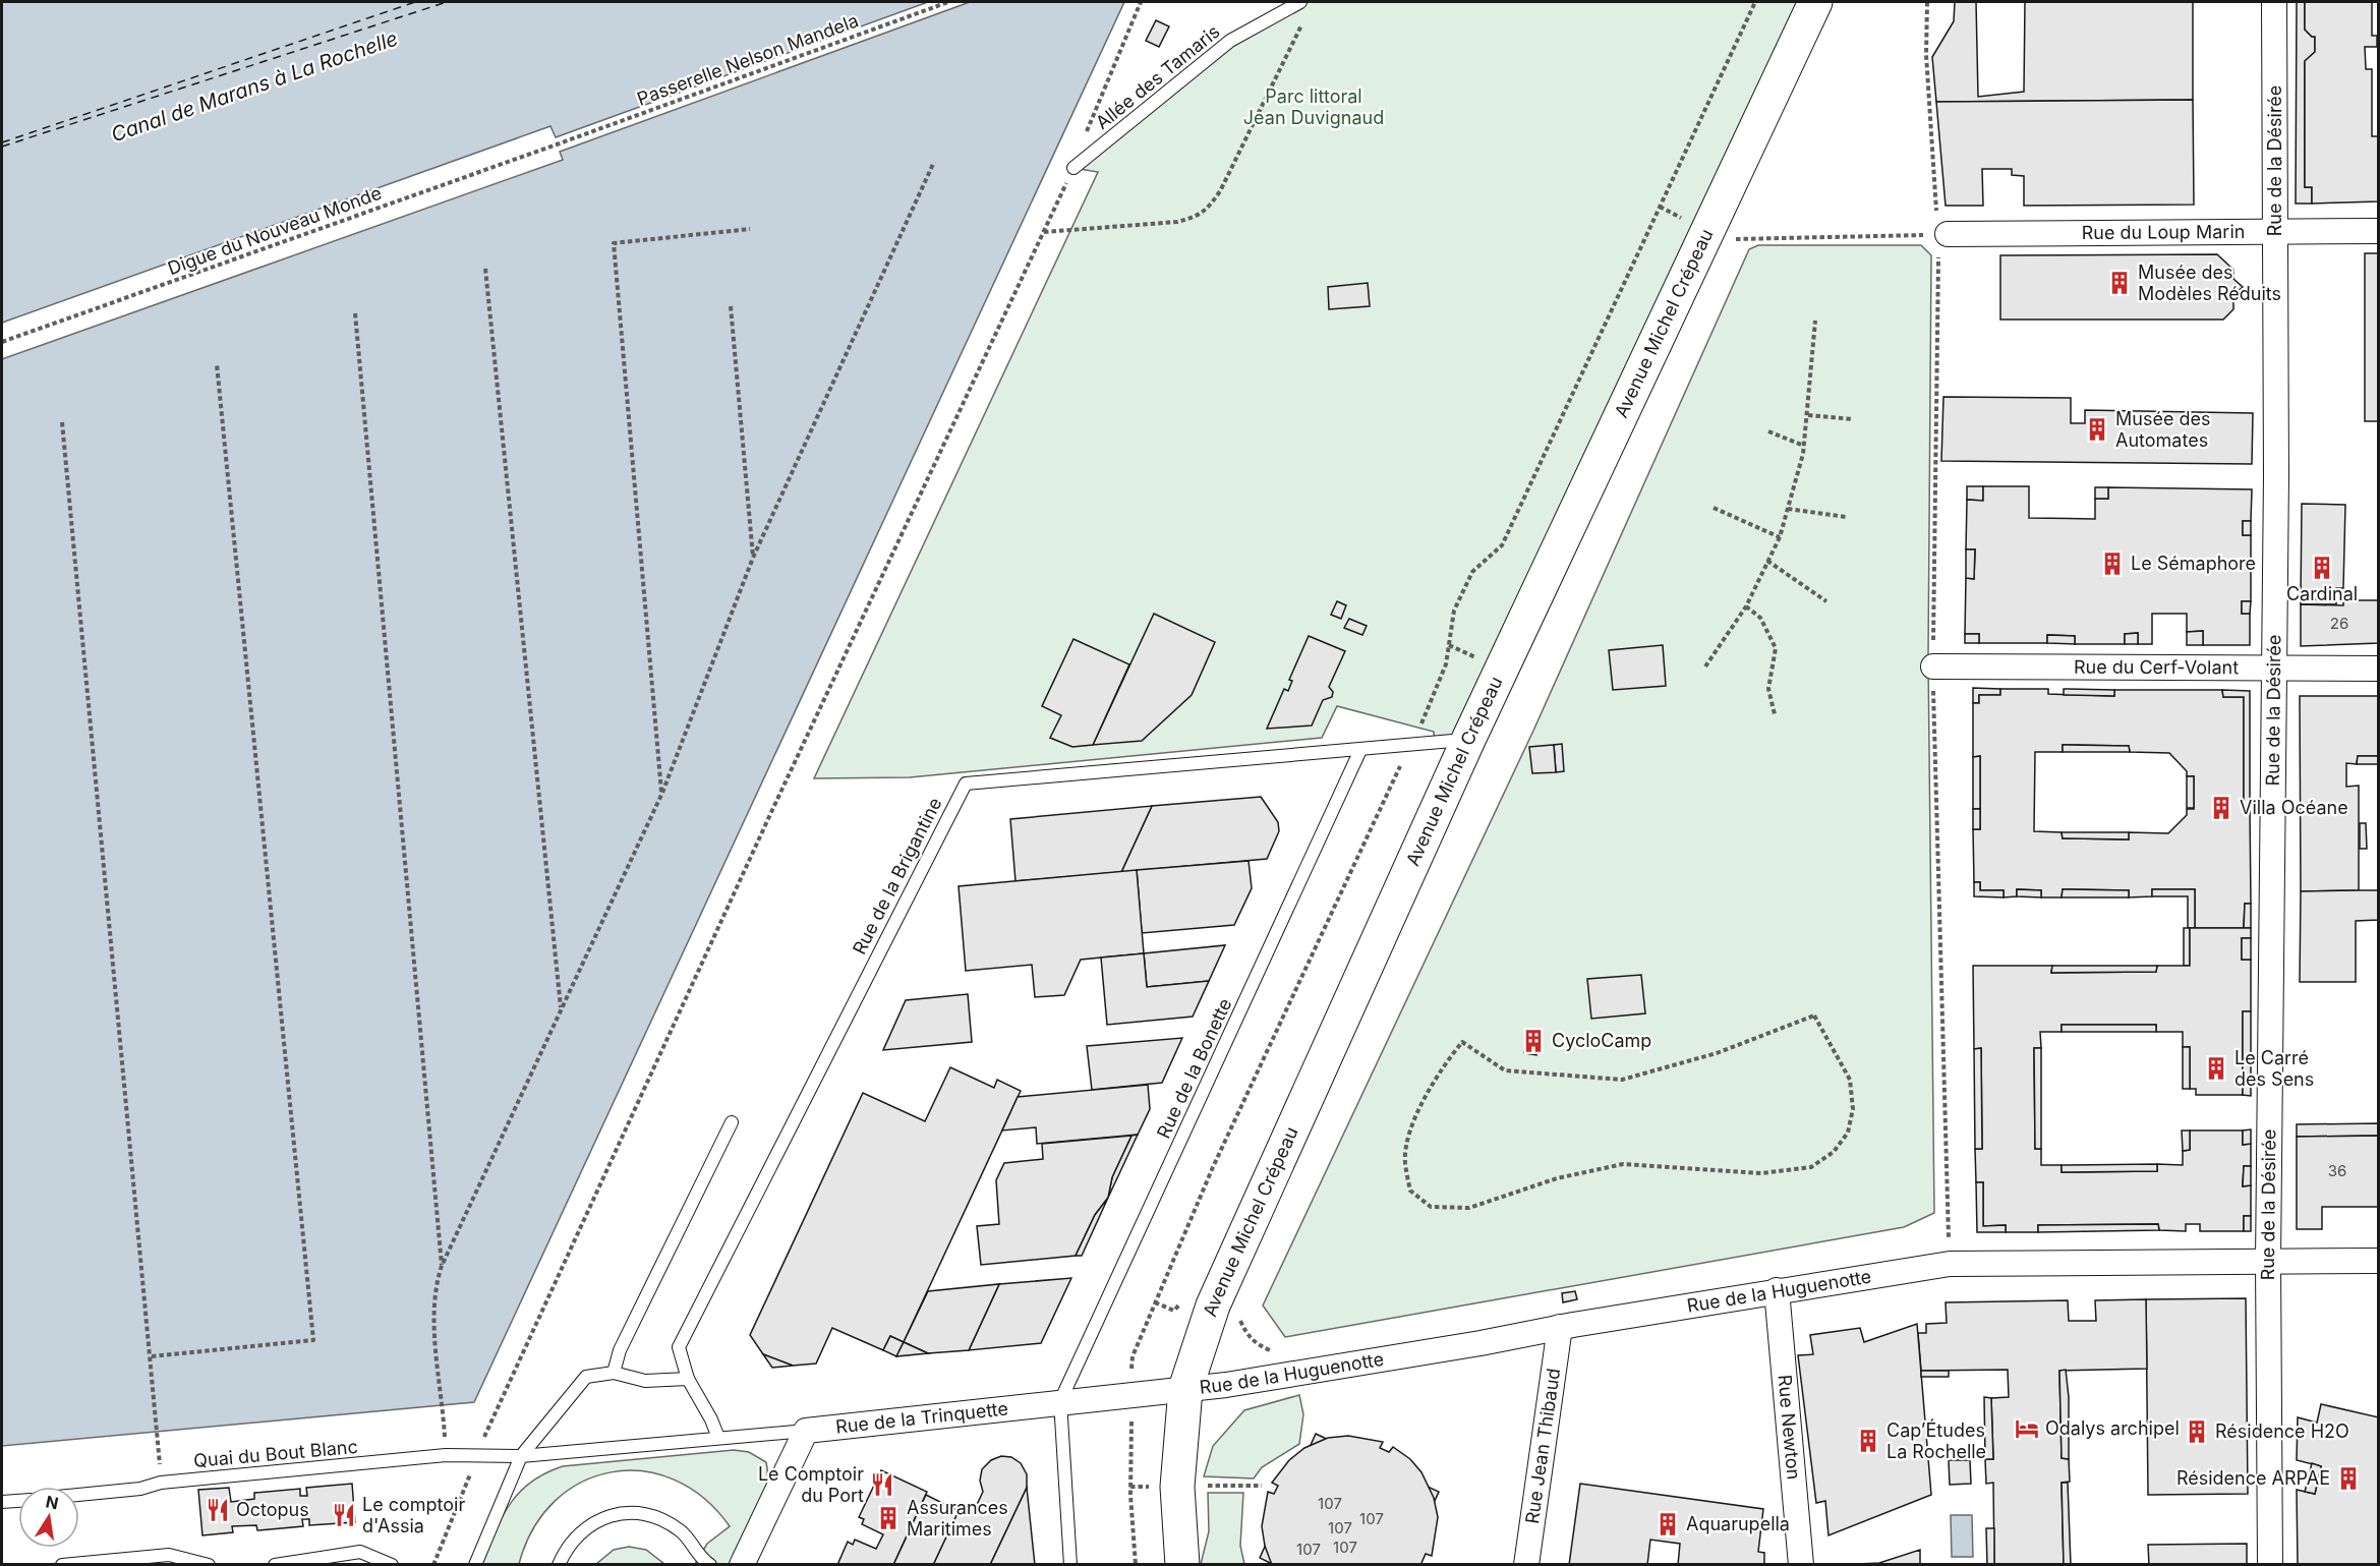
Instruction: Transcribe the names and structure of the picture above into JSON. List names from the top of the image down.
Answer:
{
  "streets": {
    "street": [
      "Rue de la Désirée",
      "Rue du Loup Marin",
      "Avenue Michel Crépeau",
      "Rue du Cerf-Volant",
      "Rue de la Huguenotte",
      "Rue de la Trinquette",
      "Rue Newton",
      "Rue Jean Thibaud"
    ],
    "lane": [
      "Allée des Tamaris",
      "Rue de la Brigantine",
      "Rue de la Bonette",
      "Quai du Bout Blanc"
    ],
    "path": ["Passerelle Nelson Mandela", "Digue du Nouveau Monde"]
  },
  "crossings": [
    ["Passerelle Nelson Mandela", "Digue du Nouveau Monde"],
    ["Rue de la Désirée", "Rue du Loup Marin"],
    ["Rue de la Désirée", "Rue du Cerf-Volant"],
    ["Rue de la Désirée", "Rue de la Huguenotte"],
    ["Avenue Michel Crépeau", "Rue de la Brigantine"],
    ["Avenue Michel Crépeau", "Rue de la Huguenotte"],
    ["Avenue Michel Crépeau", "Rue de la Trinquette"],
    ["Rue de la Brigantine", "Rue de la Bonette"],
    ["Rue de la Brigantine", "Quai du Bout Blanc"],
    ["Rue de la Bonette", "Rue de la Trinquette"],
    ["Rue de la Huguenotte", "Rue de la Trinquette"],
    ["Rue de la Huguenotte", "Rue Newton"],
    ["Rue de la Huguenotte", "Rue Jean Thibaud"],
    ["Rue de la Trinquette", "Quai du Bout Blanc"]
  ],
  "water": ["Canal de Marans à La Rochelle"],
  "parks": ["Parc littoral Jean Duvignaud"],
  "places": {
    "building": [
      "Musée des Modèles Réduits",
      "Musée des Automates",
      "Le Sémaphore",
      "Cardinal",
      "Villa Océane",
      "CycloCamp",
      "Le Carré des Sens",
      "Résidence H2O",
      "Cap’Études La Rochelle",
      "Résidence ARPAE",
      "Assurances Maritimes",
      "Aquarupella"
    ],
    "hotel": ["Odalys archipel"],
    "restaurant": ["Le Comptoir du Port", "Octopus", "Le comptoir d'Assia"]
  },
  "house_numbers": [
    "26",
    "36",
    "107",
    "107",
    "107",
    "107",
    "107"
  ],
  "north": "top"
}
